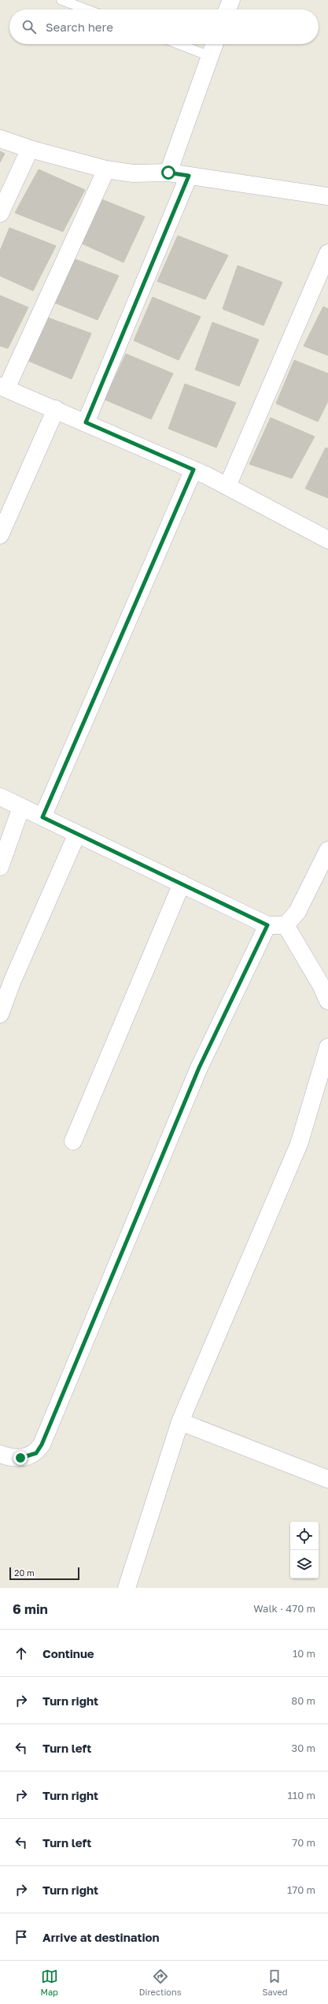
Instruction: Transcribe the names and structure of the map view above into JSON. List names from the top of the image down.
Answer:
{
  "scale_bar": "20 m",
  "page": {
    "search": "Search here",
    "scale": "20 m",
    "heading": ["6 min", "Walk · 470 m"],
    "list": [
      ["Continue", "10 m"],
      ["Turn right", "80 m"],
      ["Turn left", "30 m"],
      ["Turn right", "110 m"],
      ["Turn left", "70 m"],
      ["Turn right", "170 m"],
      "Arrive at destination"
    ],
    "nav": ["Map", "Directions", "Saved"]
  }
}
